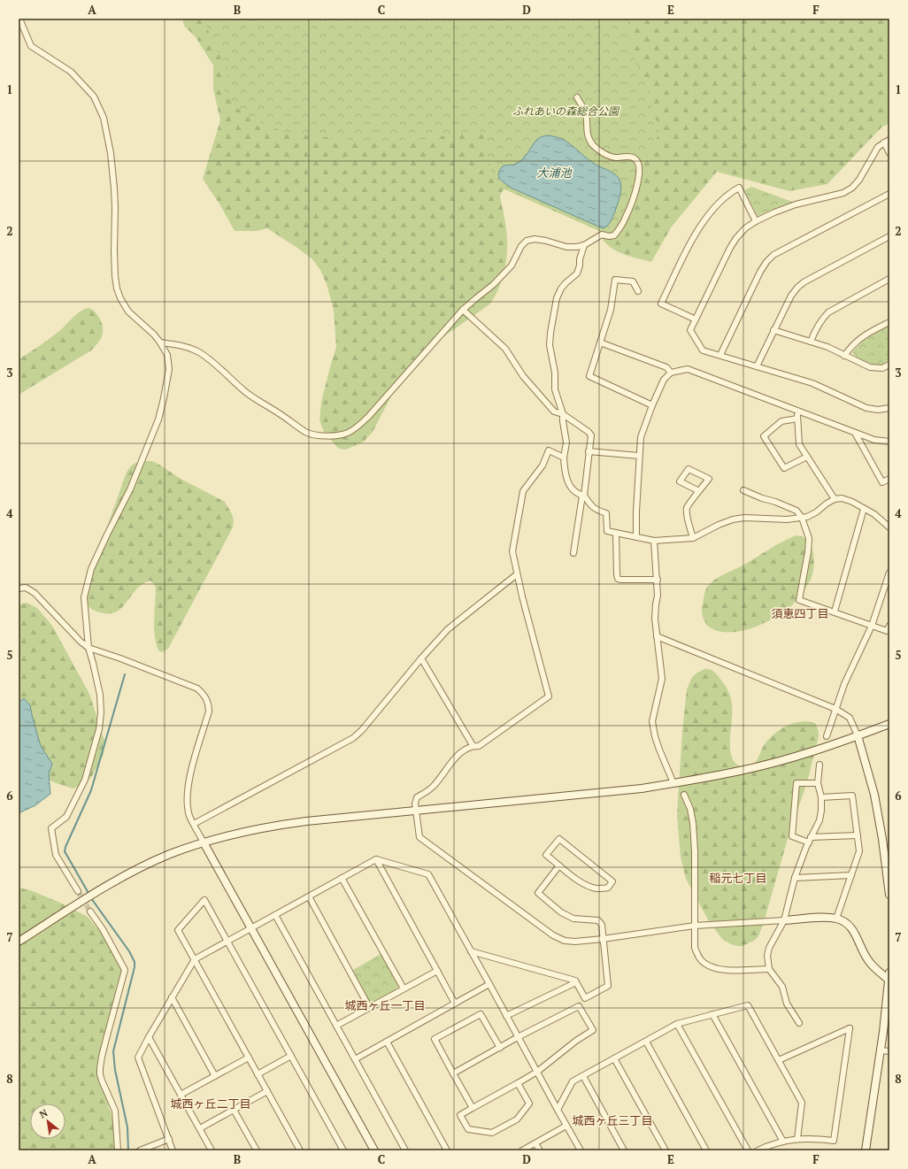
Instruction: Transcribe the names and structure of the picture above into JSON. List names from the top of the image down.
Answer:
{
  "districts": [
    "須恵四丁目",
    "稲元七丁目",
    "城西ヶ丘一丁目",
    "城西ヶ丘二丁目",
    "城西ヶ丘三丁目"
  ],
  "water": ["大浦池"],
  "parks": ["ふれあいの森総合公園"],
  "north": "top left",
  "grid": {
    "columns": [
      "A",
      "B",
      "C",
      "D",
      "E",
      "F"
    ],
    "rows": [
      "1",
      "2",
      "3",
      "4",
      "5",
      "6",
      "7",
      "8"
    ]
  }
}
